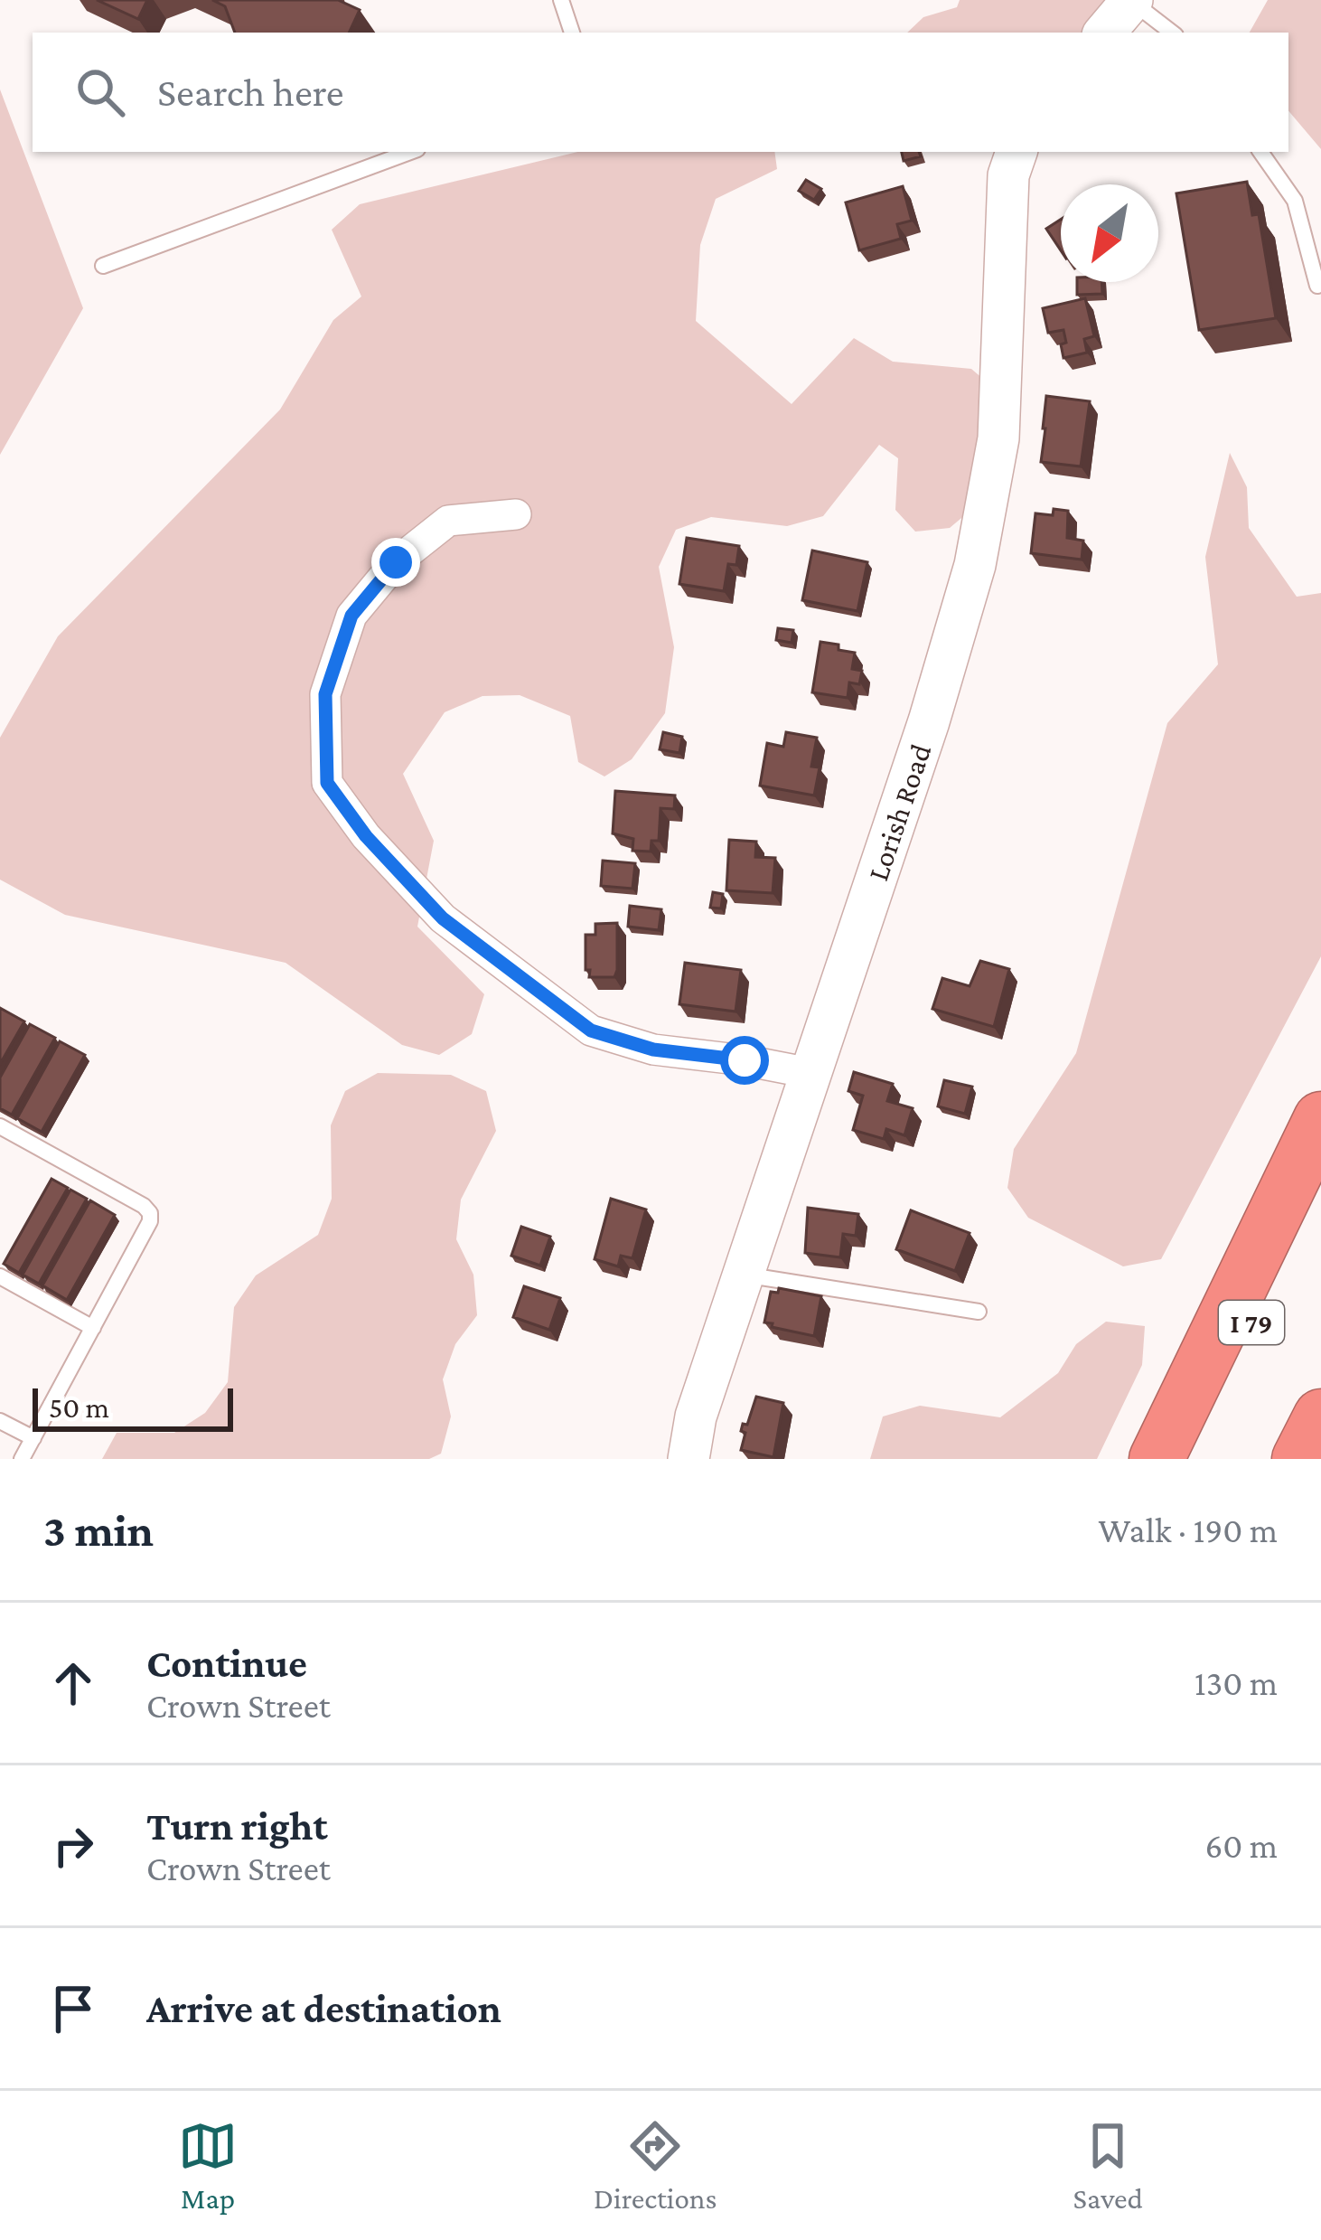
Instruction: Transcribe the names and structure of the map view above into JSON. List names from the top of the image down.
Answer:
{
  "streets": {
    "highway": ["I 79"],
    "street": ["Lorish Road"]
  },
  "scale_bar": "50 m",
  "north": "bottom left",
  "page": {
    "search": "Search here",
    "scale": "50 m",
    "heading": ["3 min", "Walk · 190 m"],
    "list": [
      ["Continue", "Crown Street", "130 m"],
      ["Turn right", "Crown Street", "60 m"],
      "Arrive at destination"
    ],
    "nav": ["Map", "Directions", "Saved"]
  }
}
